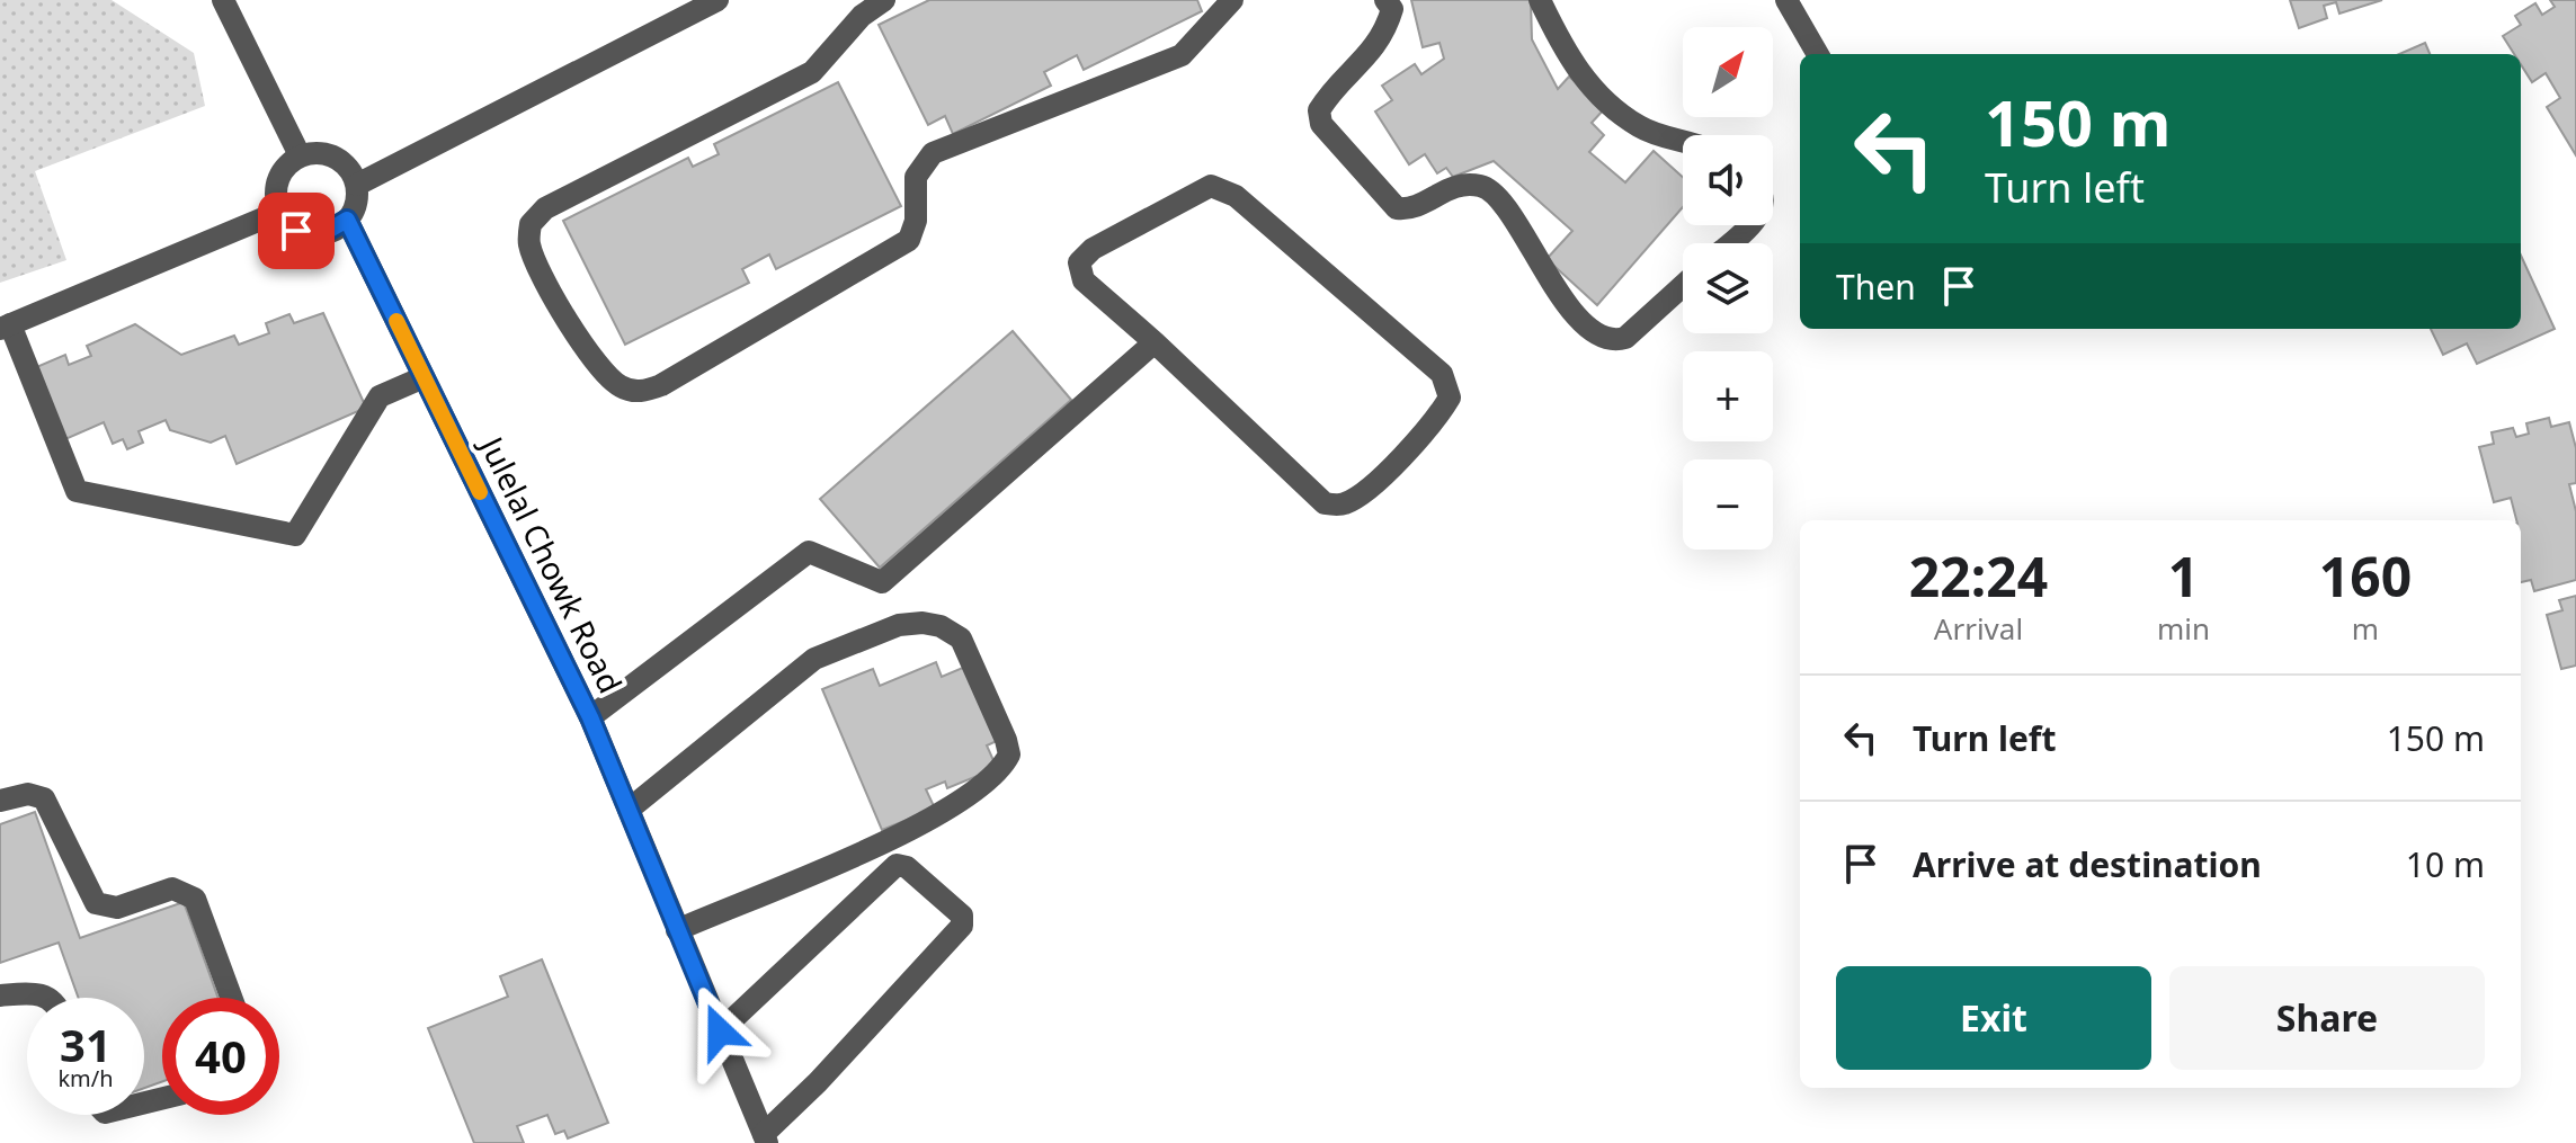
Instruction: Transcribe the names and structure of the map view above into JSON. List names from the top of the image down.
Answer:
{
  "streets": {
    "street": ["Julelal Chowk Road"]
  },
  "north": "top right",
  "page": {
    "map_buttons": ["+", "−"],
    "turn": ["150 m", "Turn left"],
    "then": "Then",
    "eta": [
      "22:24",
      "Arrival",
      "1",
      "min",
      "160",
      "m"
    ],
    "list": [
      {
        "name": "Turn left",
        "value": "150 m"
      },
      {
        "name": "Arrive at destination",
        "value": "10 m"
      }
    ],
    "buttons": ["Exit", "Share"],
    "speed": "31 km/h",
    "limit": "40"
  }
}
